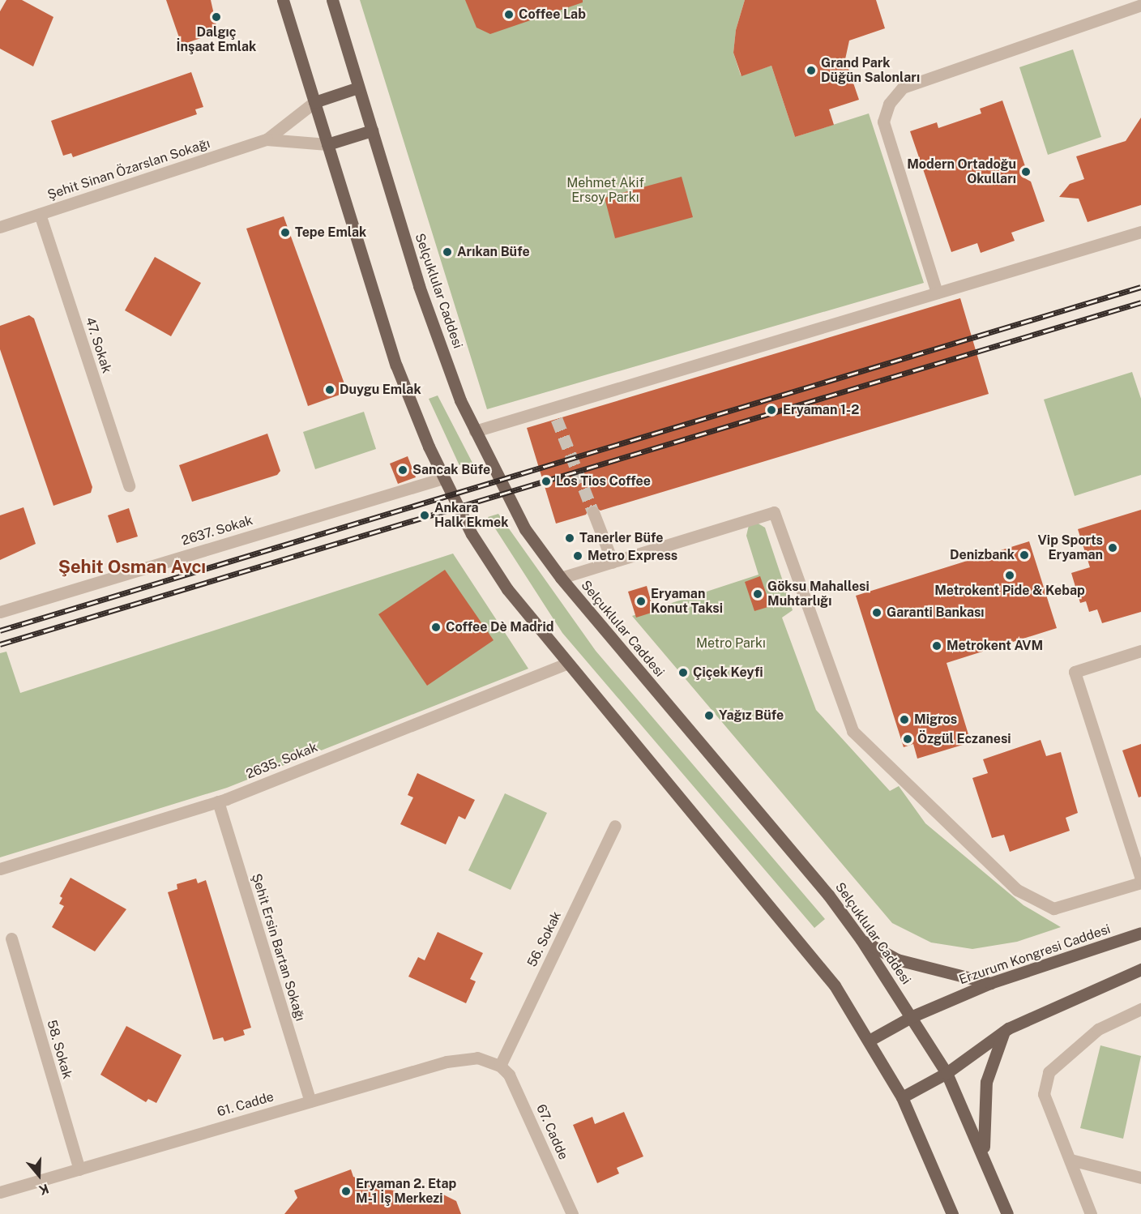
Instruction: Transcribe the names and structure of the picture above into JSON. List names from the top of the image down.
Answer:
{
  "streets": {
    "main road": ["Selçuklular Caddesi", "Erzurum Kongresi Caddesi"],
    "street": [
      "Şehit Sinan Özarslan Sokağı",
      "47. Sokak",
      "2637. Sokak",
      "2635. Sokak",
      "56. Sokak",
      "Şehit Ersin Bartan Sokağı",
      "58. Sokak",
      "61. Cadde",
      "67. Cadde"
    ]
  },
  "crossings": [
    ["Şehit Sinan Özarslan Sokağı", "47. Sokak"],
    ["Selçuklular Caddesi", "Erzurum Kongresi Caddesi"],
    ["2635. Sokak", "Şehit Ersin Bartan Sokağı"],
    ["56. Sokak", "61. Cadde"],
    ["56. Sokak", "67. Cadde"],
    ["Şehit Ersin Bartan Sokağı", "61. Cadde"],
    ["58. Sokak", "61. Cadde"],
    ["61. Cadde", "67. Cadde"]
  ],
  "districts": ["Şehit Osman Avcı"],
  "parks": ["Mehmet Akif Ersoy Parkı", "Metro Parkı"],
  "places": [
    "Coffee Lab",
    "Dalgıç İnşaat Emlak",
    "Grand Park Düğün Salonları",
    "Modern Ortadoğu Okulları",
    "Tepe Emlak",
    "Arıkan Büfe",
    "Duygu Emlak",
    "Eryaman 1-2",
    "Sancak Büfe",
    "Los Tios Coffee",
    "Ankara Halk Ekmek",
    "Tanerler Büfe",
    "Vip Sports Eryaman",
    "Denizbank",
    "Metro Express",
    "Metrokent Pide & Kebap",
    "Göksu Mahallesi Muhtarlığı",
    "Eryaman Konut Taksi",
    "Garanti Bankası",
    "Coffee Dè Madrid",
    "Metrokent AVM",
    "Çiçek Keyfi",
    "Yağız Büfe",
    "Migros",
    "Özgül Eczanesi",
    "Eryaman 2. Etap M-1 İş Merkezi"
  ],
  "north": "bottom"
}
